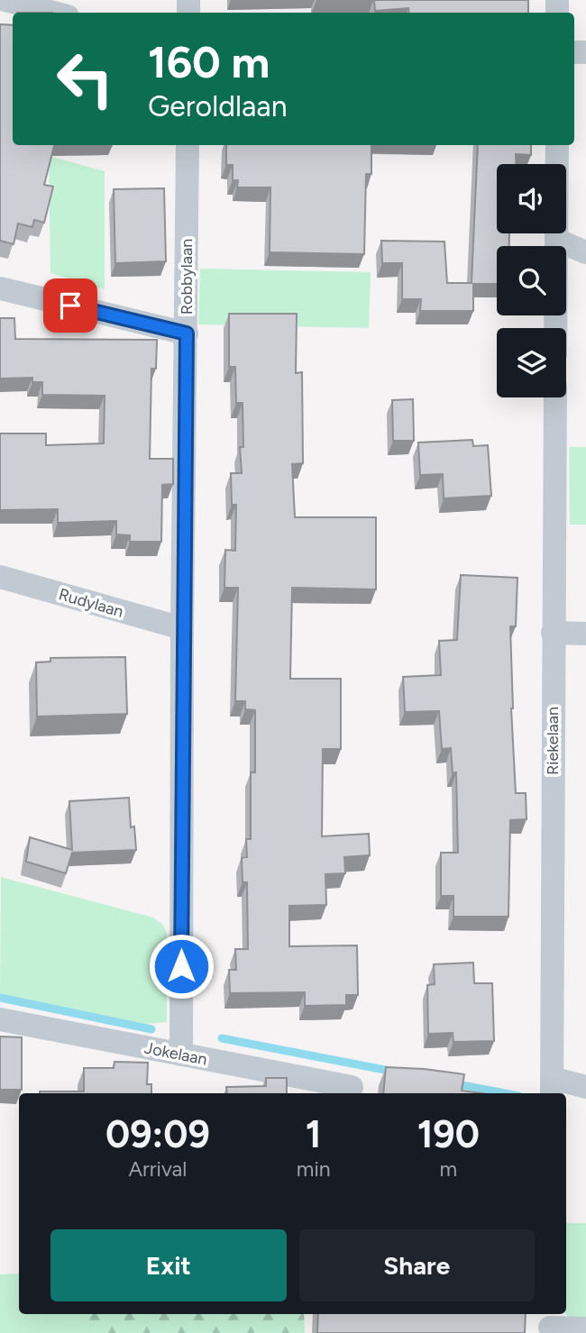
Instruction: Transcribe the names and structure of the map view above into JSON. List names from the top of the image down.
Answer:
{
  "streets": {
    "street": [
      "Robbylaan",
      "Rudylaan",
      "Riekelaan",
      "Jokelaan"
    ]
  },
  "crossings": [
    ["Robbylaan", "Rudylaan"],
    ["Robbylaan", "Jokelaan"]
  ],
  "page": {
    "turn": ["160 m", "Geroldlaan"],
    "eta": [
      "09:09",
      "Arrival",
      "1",
      "min",
      "190",
      "m"
    ],
    "buttons": ["Exit", "Share"]
  }
}
